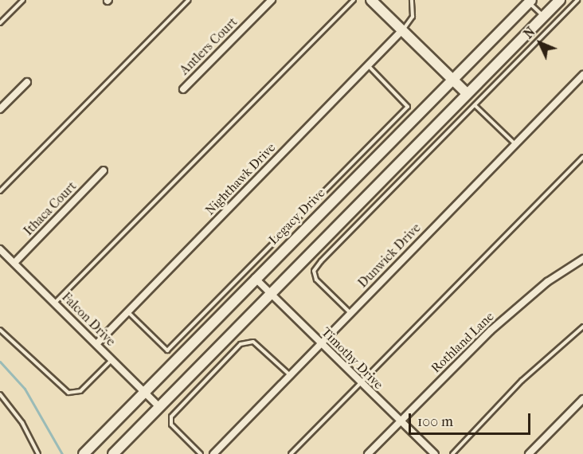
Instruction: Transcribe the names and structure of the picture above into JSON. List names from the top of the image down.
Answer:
{
  "streets": {
    "main road": ["Legacy Drive"],
    "street": [
      "Antlers Court",
      "Nighthawk Drive",
      "Ithaca Court",
      "Dunwick Drive",
      "Falcon Drive",
      "Rothland Lane",
      "Timothy Drive"
    ]
  },
  "crossings": [
    ["Nighthawk Drive", "Falcon Drive"],
    ["Ithaca Court", "Falcon Drive"],
    ["Legacy Drive", "Falcon Drive"],
    ["Legacy Drive", "Timothy Drive"],
    ["Dunwick Drive", "Timothy Drive"],
    ["Rothland Lane", "Timothy Drive"]
  ],
  "scale_bar": "100 m",
  "north": "top left"
}
